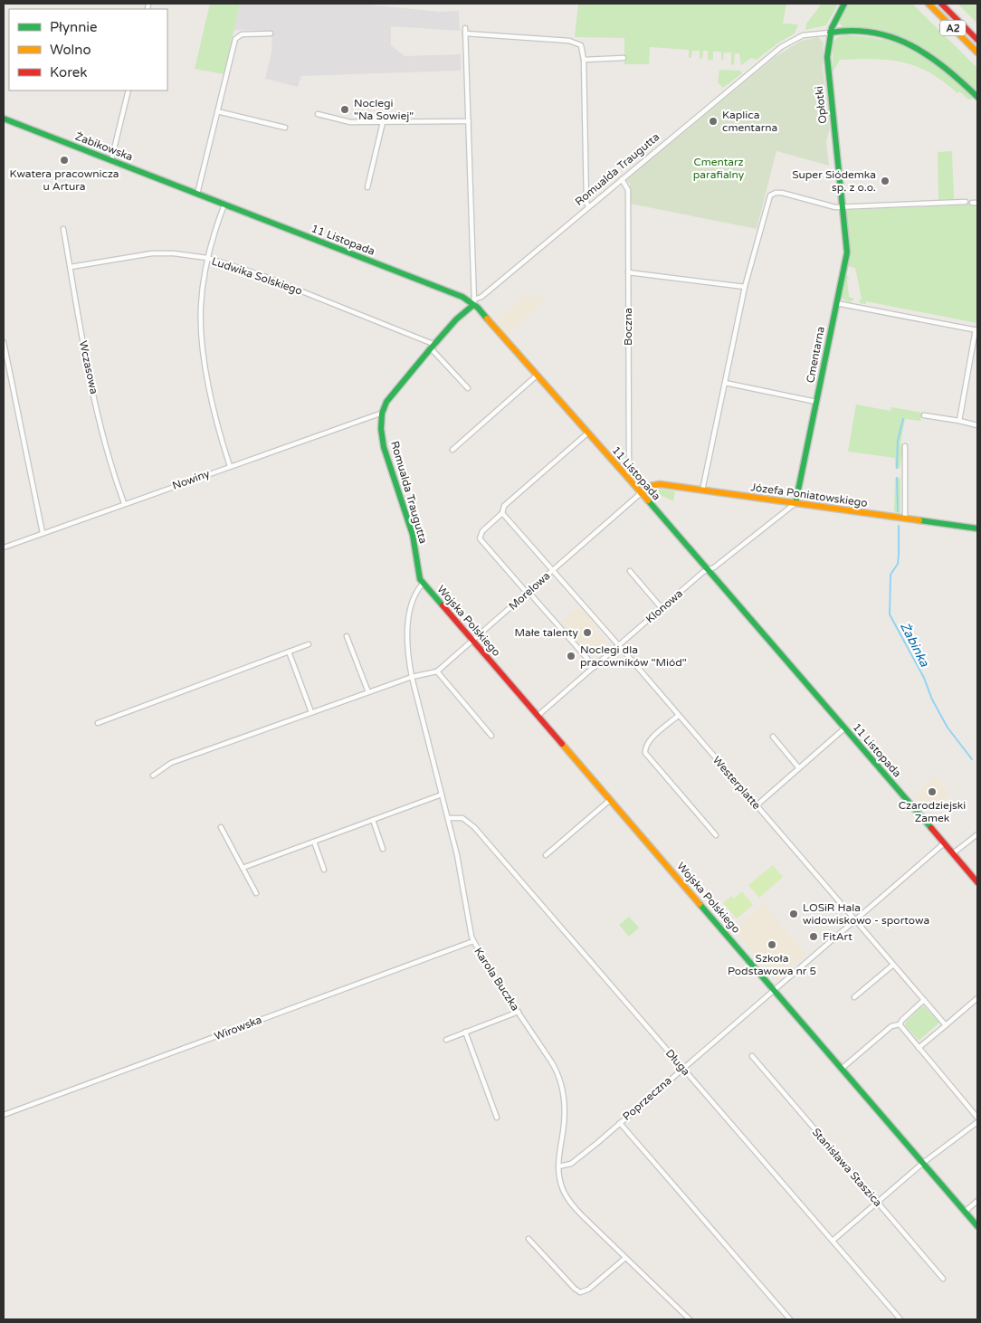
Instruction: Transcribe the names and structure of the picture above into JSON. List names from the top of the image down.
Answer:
{
  "streets": {
    "main road": [
      "A2",
      "Opłotki",
      "Żabikowska",
      "Romualda Traugutta",
      "11 Listopada",
      "Cmentarna",
      "Józefa Poniatowskiego",
      "Wojska Polskiego"
    ],
    "street": [
      "Ludwika Solskiego",
      "Boczna",
      "Wczasowa",
      "Nowiny",
      "Morelowa",
      "Klonowa",
      "Westerplatte",
      "Karola Buczka",
      "Wirowska",
      "Długa",
      "Poprzeczna",
      "Stanisława Staszica"
    ]
  },
  "crossings": [
    ["Opłotki", "Romualda Traugutta"],
    ["Opłotki", "Cmentarna"],
    ["Żabikowska", "11 Listopada"],
    ["Romualda Traugutta", "11 Listopada"],
    ["Romualda Traugutta", "Ludwika Solskiego"],
    ["Romualda Traugutta", "Boczna"],
    ["Romualda Traugutta", "Nowiny"],
    ["Romualda Traugutta", "Wojska Polskiego"],
    ["Romualda Traugutta", "Karola Buczka"],
    ["11 Listopada", "Boczna"],
    ["11 Listopada", "Józefa Poniatowskiego"],
    ["11 Listopada", "Morelowa"],
    ["11 Listopada", "Klonowa"],
    ["11 Listopada", "Poprzeczna"],
    ["Ludwika Solskiego", "Wczasowa"],
    ["Cmentarna", "Józefa Poniatowskiego"],
    ["Cmentarna", "Klonowa"],
    ["Wczasowa", "Nowiny"],
    ["Józefa Poniatowskiego", "Morelowa"],
    ["Józefa Poniatowskiego", "Klonowa"],
    ["Morelowa", "Wojska Polskiego"],
    ["Morelowa", "Westerplatte"],
    ["Morelowa", "Karola Buczka"],
    ["Klonowa", "Wojska Polskiego"],
    ["Klonowa", "Westerplatte"],
    ["Wojska Polskiego", "Karola Buczka"],
    ["Wojska Polskiego", "Poprzeczna"],
    ["Westerplatte", "Poprzeczna"],
    ["Karola Buczka", "Wirowska"],
    ["Karola Buczka", "Długa"],
    ["Karola Buczka", "Poprzeczna"],
    ["Długa", "Poprzeczna"]
  ],
  "water": ["Żabinka"],
  "parks": ["Cmentarz parafialny"],
  "places": [
    "Noclegi \"Na Sowiej\"",
    "Kaplica cmentarna",
    "Kwatera pracownicza u Artura",
    "Super Siódemka sp. z o.o.",
    "Małe talenty",
    "Noclegi dla pracowników \"Miód\"",
    "Czarodziejski Zamek",
    "LOSiR Hala widowiskowo - sportowa",
    "FitArt",
    "Szkoła Podstawowa nr 5"
  ],
  "legend": ["Płynnie", "Wolno", "Korek"]
}
